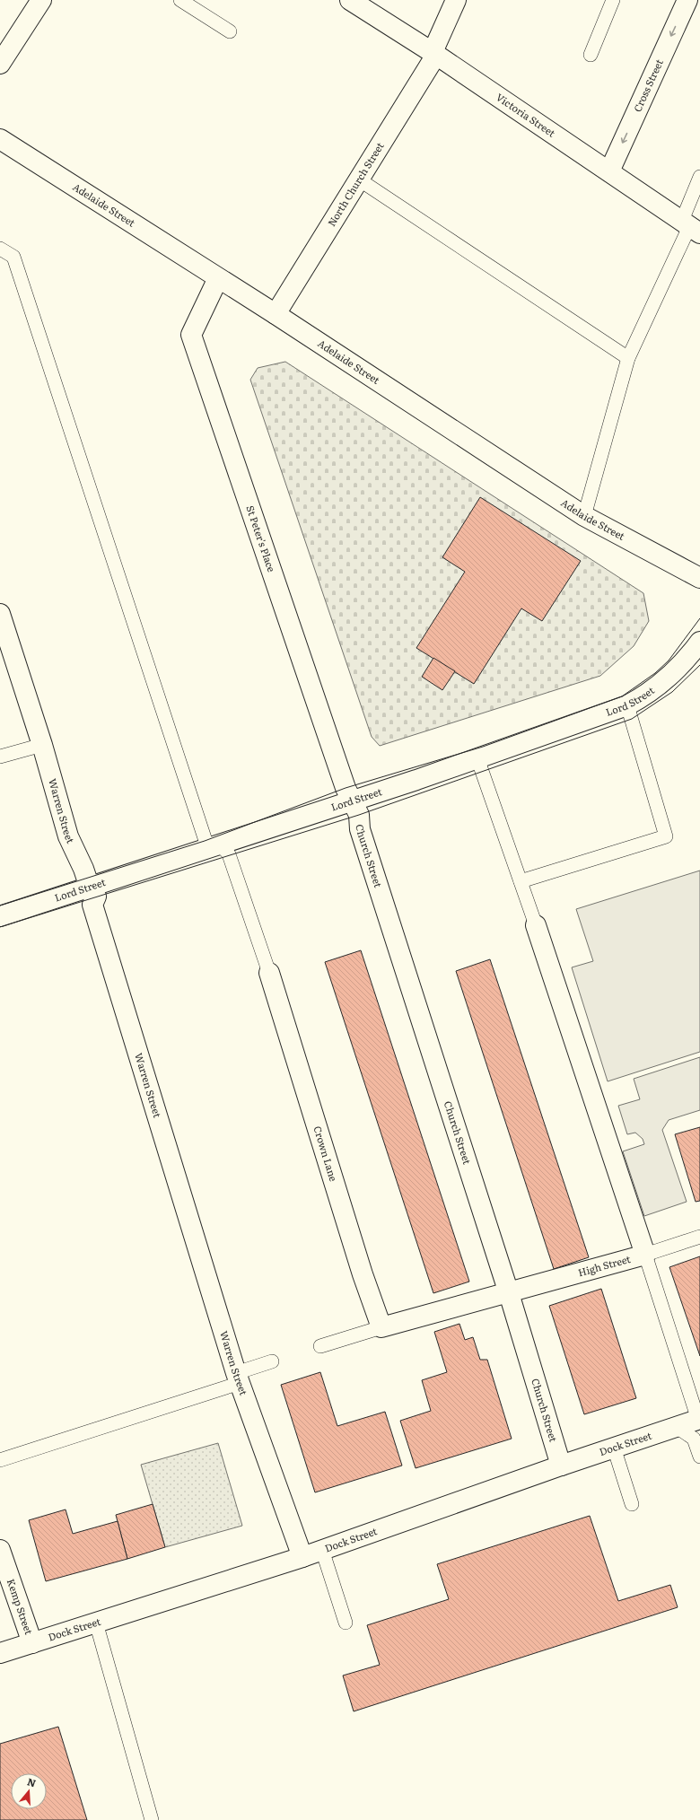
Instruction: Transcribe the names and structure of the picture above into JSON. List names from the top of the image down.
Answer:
{
  "streets": {
    "main road": [
      "Cross Street",
      "Victoria Street",
      "North Church Street",
      "Adelaide Street",
      "St Peter's Place",
      "Lord Street",
      "Warren Street",
      "Church Street",
      "Crown Lane",
      "High Street",
      "Dock Street",
      "Kemp Street"
    ]
  },
  "crossings": [
    ["Cross Street", "Victoria Street"],
    ["Victoria Street", "North Church Street"],
    ["North Church Street", "Adelaide Street"],
    ["Adelaide Street", "St Peter's Place"],
    ["St Peter's Place", "Lord Street"],
    ["St Peter's Place", "Church Street"],
    ["Lord Street", "Warren Street"],
    ["Lord Street", "Church Street"],
    ["Lord Street", "Crown Lane"],
    ["Warren Street", "Dock Street"],
    ["Church Street", "High Street"],
    ["Church Street", "Dock Street"],
    ["Dock Street", "Kemp Street"]
  ],
  "one_way": ["Cross Street"],
  "north": "top"
}
